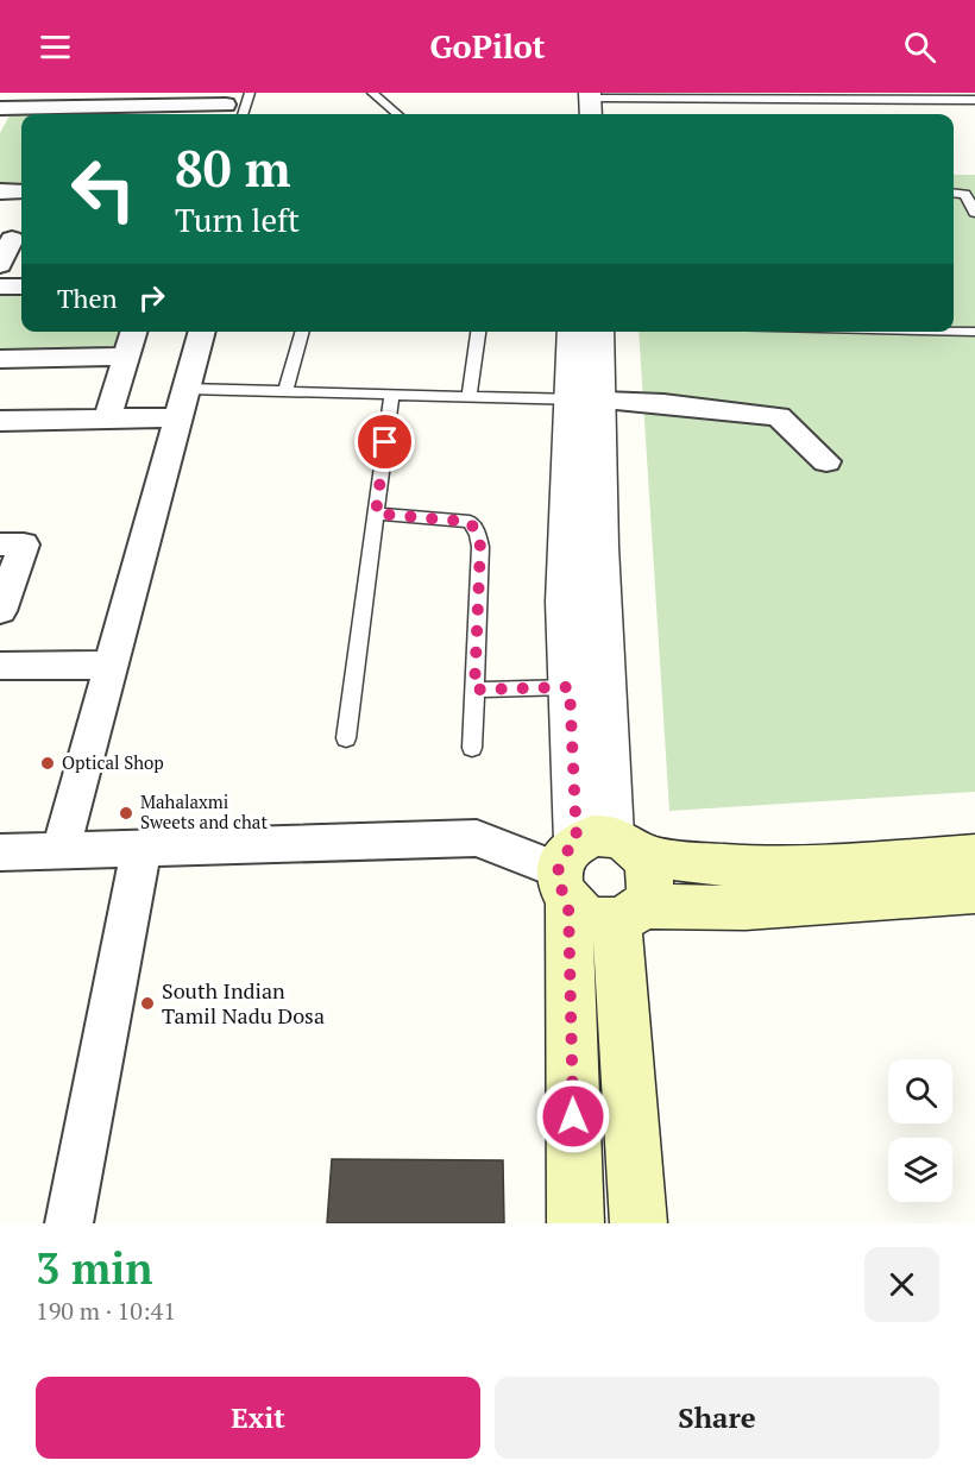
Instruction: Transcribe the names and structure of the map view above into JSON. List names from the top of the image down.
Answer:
{
  "places": ["Optical Shop", "Mahalaxmi Sweets and chat", "South Indian Tamil Nadu Dosa"],
  "page": {
    "header": "GoPilot",
    "turn": ["80 m", "Turn left"],
    "then": "Then",
    "heading": ["3 min", "190 m · 10:41"],
    "buttons": ["Exit", "Share"]
  }
}
